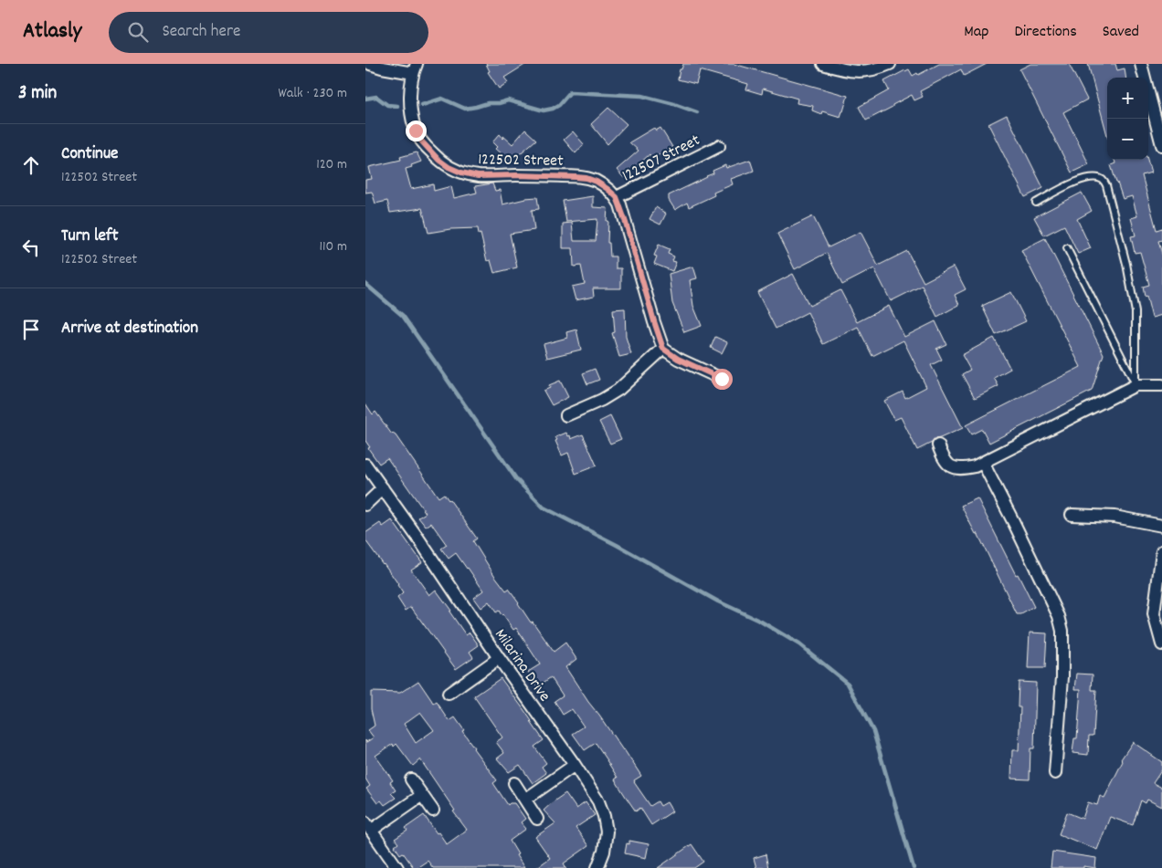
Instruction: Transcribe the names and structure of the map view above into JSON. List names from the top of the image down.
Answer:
{
  "streets": {
    "street": ["122507 Street", "122502 Street", "Milarina Drive"]
  },
  "crossings": [
    ["122507 Street", "122502 Street"]
  ],
  "page": {
    "header": "Atlasly",
    "search": "Search here",
    "nav": ["Map", "Directions", "Saved"],
    "heading": ["3 min", "Walk · 230 m"],
    "map_buttons": ["+", "−"],
    "list": [
      ["Continue", "122502 Street", "120 m"],
      ["Turn left", "122502 Street", "110 m"],
      "Arrive at destination"
    ]
  }
}
